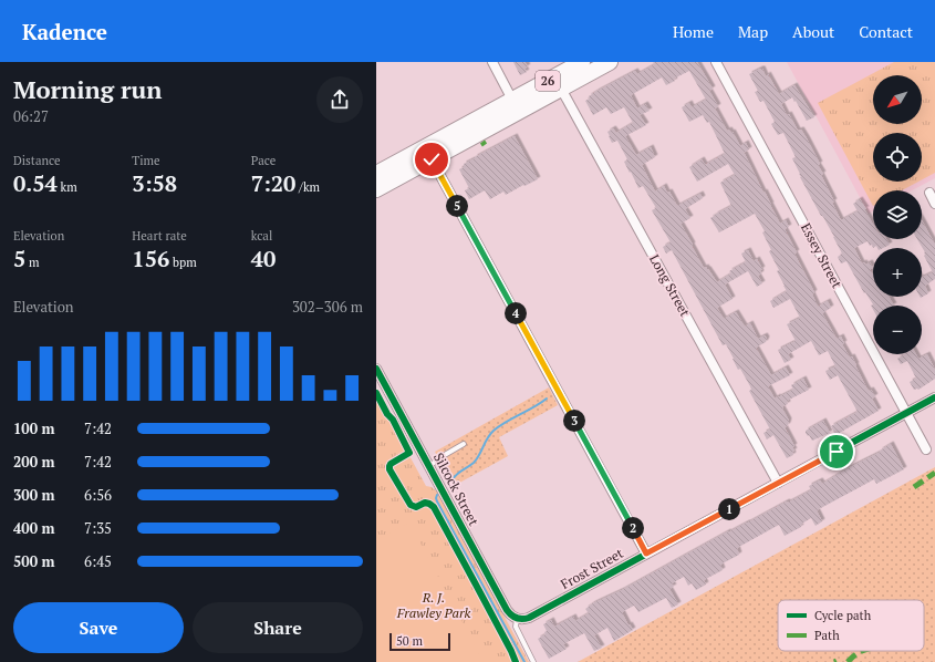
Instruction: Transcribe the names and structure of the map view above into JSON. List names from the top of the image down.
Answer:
{
  "streets": {
    "highway": ["26"],
    "street": [
      "Essey Street",
      "Long Street",
      "Silcock Street",
      "Frost Street"
    ]
  },
  "crossings": [
    ["26", "Long Street"],
    ["Essey Street", "Frost Street"],
    ["Long Street", "Frost Street"],
    ["Silcock Street", "Frost Street"]
  ],
  "parks": ["R. J. Frawley Park"],
  "legend": ["Cycle path", "Path"],
  "scale_bar": "50 m",
  "north": "bottom left",
  "page": {
    "header": "Kadence",
    "nav": [
      "Home",
      "Map",
      "About",
      "Contact"
    ],
    "heading": ["Morning run", "06:27"],
    "map_buttons": ["+", "−"],
    "stats": [
      ["Distance", "0.54 km"],
      ["Time", "3:58"],
      ["Pace", "7:20 /km"],
      ["Elevation", "5 m"],
      ["Heart rate", "156 bpm"],
      ["kcal", "40"]
    ],
    "pins": [
      "5",
      "4",
      "3",
      "1",
      "2"
    ],
    "chart": ["Elevation", "302–306 m"],
    "list": [
      {
        "name": "100 m",
        "note": "7:42"
      },
      {
        "name": "200 m",
        "note": "7:42"
      },
      {
        "name": "300 m",
        "note": "6:56"
      },
      {
        "name": "400 m",
        "note": "7:35"
      },
      {
        "name": "500 m",
        "note": "6:45"
      }
    ],
    "buttons": ["Save", "Share"],
    "scale": "50 m"
  }
}
